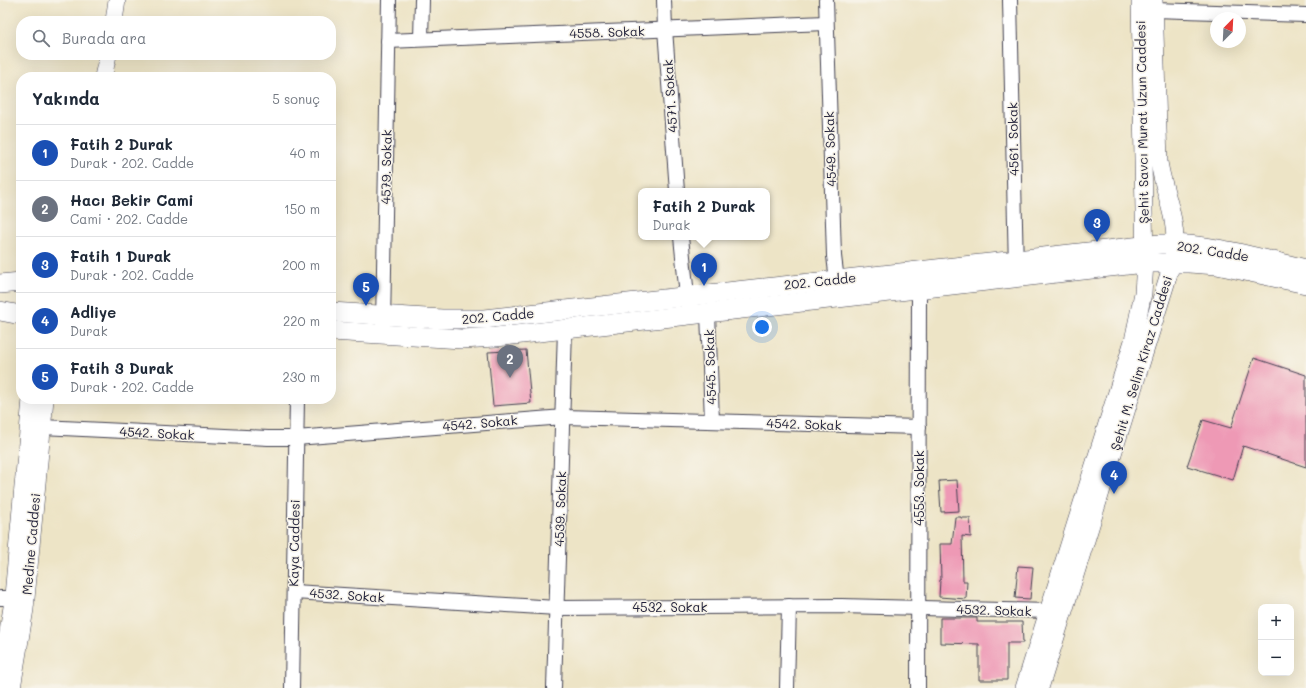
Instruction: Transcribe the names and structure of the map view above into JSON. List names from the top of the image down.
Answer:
{
  "streets": {
    "main road": ["202. Cadde"],
    "street": [
      "4558. Sokak",
      "4571. Sokak",
      "Şehit Savcı Murat Uzun Caddesi",
      "4561. Sokak",
      "4549. Sokak",
      "4579. Sokak",
      "Şehit M. Selim Kiraz Caddesi",
      "4545. Sokak",
      "4542. Sokak",
      "4553. Sokak",
      "4539. Sokak",
      "Kaya Caddesi",
      "Medine Caddesi",
      "4532. Sokak"
    ]
  },
  "crossings": [
    ["4558. Sokak", "4571. Sokak"],
    ["4558. Sokak", "4549. Sokak"],
    ["4558. Sokak", "4579. Sokak"],
    ["Şehit Savcı Murat Uzun Caddesi", "202. Cadde"],
    ["Şehit Savcı Murat Uzun Caddesi", "Şehit M. Selim Kiraz Caddesi"],
    ["4561. Sokak", "202. Cadde"],
    ["4549. Sokak", "202. Cadde"],
    ["4579. Sokak", "202. Cadde"],
    ["202. Cadde", "Şehit M. Selim Kiraz Caddesi"],
    ["202. Cadde", "4545. Sokak"],
    ["202. Cadde", "4553. Sokak"],
    ["202. Cadde", "4539. Sokak"],
    ["Şehit M. Selim Kiraz Caddesi", "4532. Sokak"],
    ["4545. Sokak", "4542. Sokak"],
    ["4542. Sokak", "4553. Sokak"],
    ["4542. Sokak", "4539. Sokak"],
    ["4542. Sokak", "Kaya Caddesi"],
    ["4542. Sokak", "Medine Caddesi"],
    ["4553. Sokak", "4532. Sokak"],
    ["4539. Sokak", "4532. Sokak"],
    ["Kaya Caddesi", "4532. Sokak"]
  ],
  "north": "top right",
  "page": {
    "search": "Burada ara",
    "heading": ["Yakında", "5 sonuç"],
    "list": [
      {
        "mark": "1",
        "name": "Fatih 2 Durak",
        "note": "Durak · 202. Cadde",
        "value": "40 m"
      },
      {
        "mark": "2",
        "name": "Hacı Bekir Cami",
        "note": "Cami · 202. Cadde",
        "value": "150 m"
      },
      {
        "mark": "3",
        "name": "Fatih 1 Durak",
        "note": "Durak · 202. Cadde",
        "value": "200 m"
      },
      {
        "mark": "4",
        "name": "Adliye",
        "note": "Durak",
        "value": "220 m"
      },
      {
        "mark": "5",
        "name": "Fatih 3 Durak",
        "note": "Durak · 202. Cadde",
        "value": "230 m"
      }
    ],
    "popup": ["Fatih 2 Durak", "Durak"],
    "pins": [
      "3",
      "1",
      "5",
      "2",
      "4"
    ],
    "map_buttons": ["+", "−"]
  }
}
